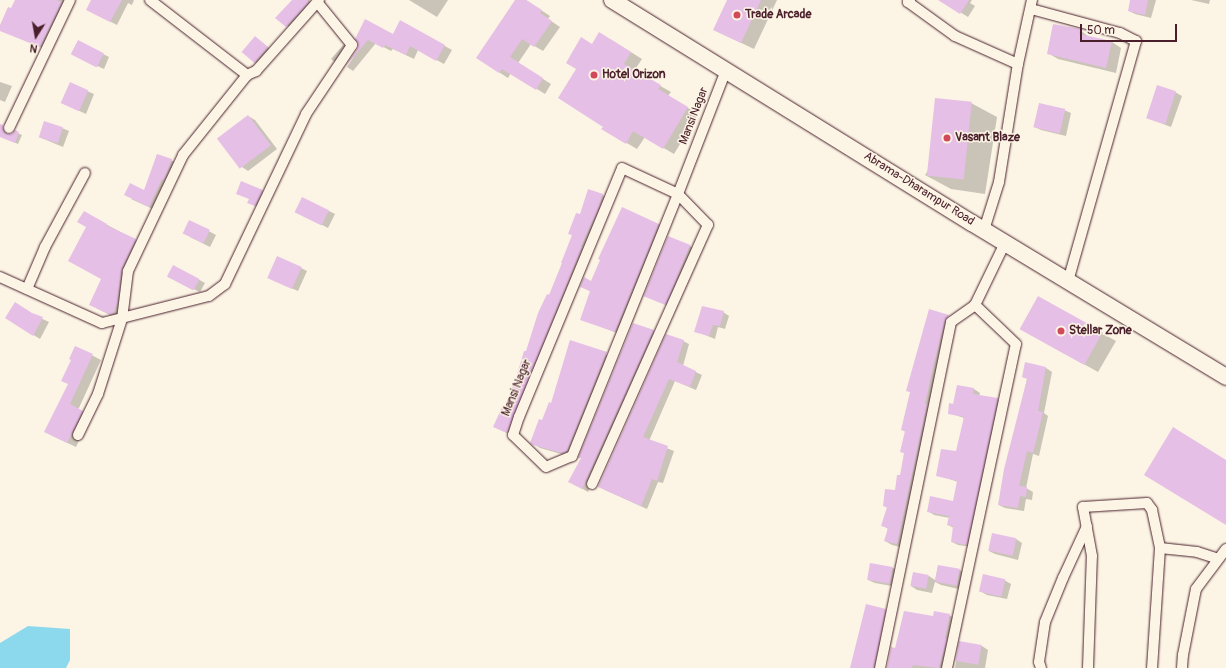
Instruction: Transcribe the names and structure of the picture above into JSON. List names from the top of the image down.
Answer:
{
  "streets": {
    "main road": ["Abrama-Dharampur Road"],
    "street": ["Mansi Nagar"]
  },
  "crossings": [
    ["Mansi Nagar", "Abrama-Dharampur Road"]
  ],
  "places": [
    "Trade Arcade",
    "Hotel Orizon",
    "Vasant Blaze",
    "Stellar Zone"
  ],
  "scale_bar": "50 m",
  "north": "bottom"
}
